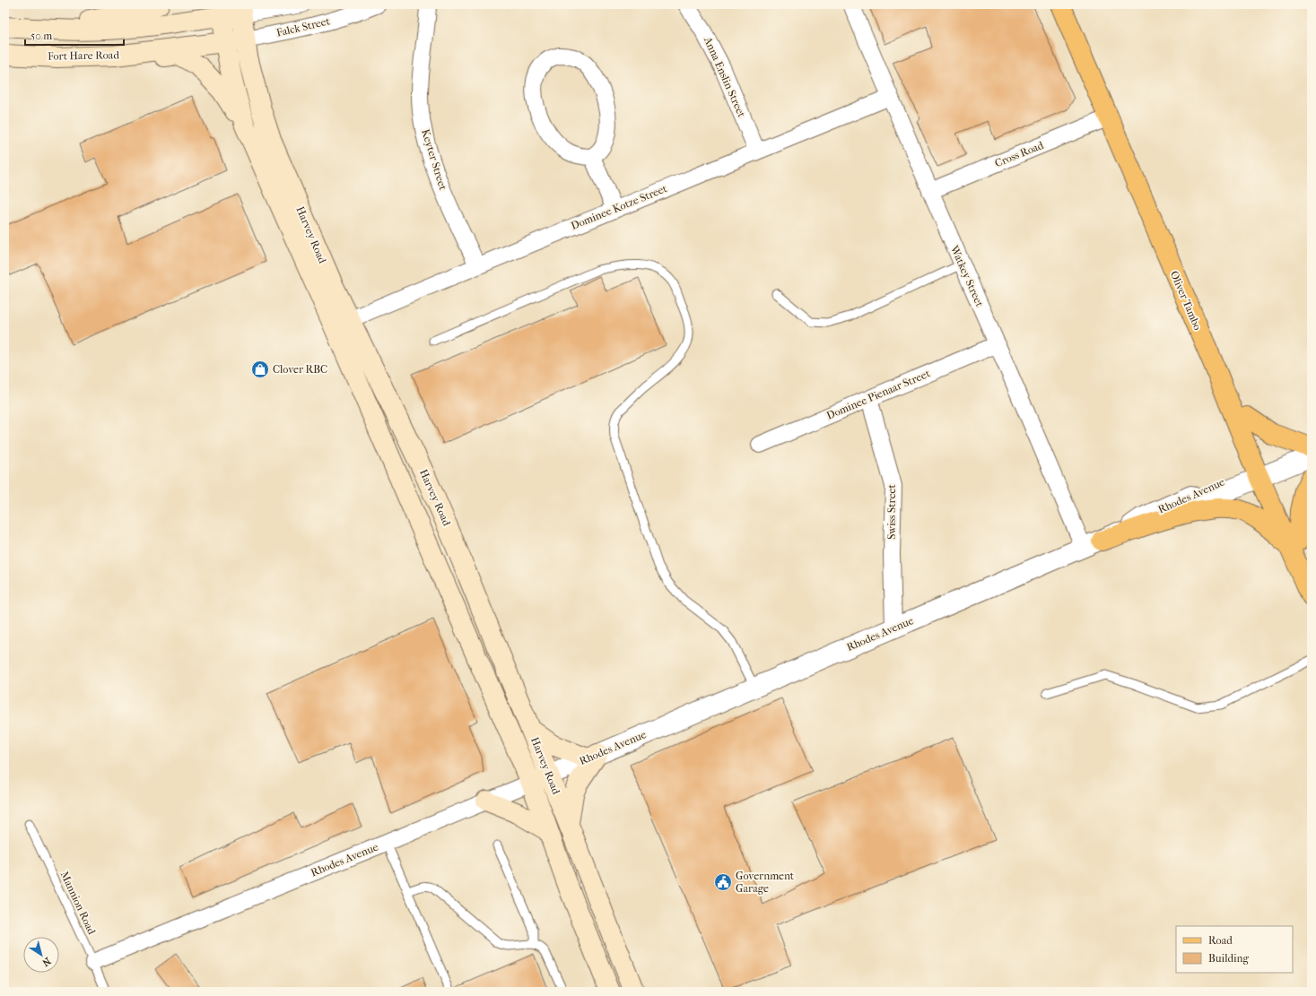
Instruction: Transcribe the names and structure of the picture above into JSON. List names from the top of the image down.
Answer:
{
  "streets": {
    "main road": ["Fort Hare Road", "Harvey Road", "Oliver Tambo"],
    "street": [
      "Falck Street",
      "Anna Enslin Street",
      "Cross Road",
      "Keyter Street",
      "Dominee Kotze Street",
      "Watkey Street",
      "Dominee Pienaar Street",
      "Rhodes Avenue",
      "Swiss Street"
    ],
    "lane": ["Mannion Road"]
  },
  "crossings": [
    ["Falck Street", "Fort Hare Road"],
    ["Falck Street", "Harvey Road"],
    ["Fort Hare Road", "Harvey Road"],
    ["Anna Enslin Street", "Dominee Kotze Street"],
    ["Cross Road", "Watkey Street"],
    ["Cross Road", "Oliver Tambo"],
    ["Keyter Street", "Dominee Kotze Street"],
    ["Dominee Kotze Street", "Harvey Road"],
    ["Dominee Kotze Street", "Watkey Street"],
    ["Harvey Road", "Rhodes Avenue"],
    ["Watkey Street", "Dominee Pienaar Street"],
    ["Watkey Street", "Rhodes Avenue"],
    ["Oliver Tambo", "Rhodes Avenue"],
    ["Dominee Pienaar Street", "Swiss Street"],
    ["Rhodes Avenue", "Swiss Street"],
    ["Rhodes Avenue", "Mannion Road"]
  ],
  "places": {
    "shop": ["Clover RBC"],
    "public building": ["Government Garage"]
  },
  "legend": ["Road", "Building"],
  "scale_bar": "50 m",
  "north": "bottom right"
}
